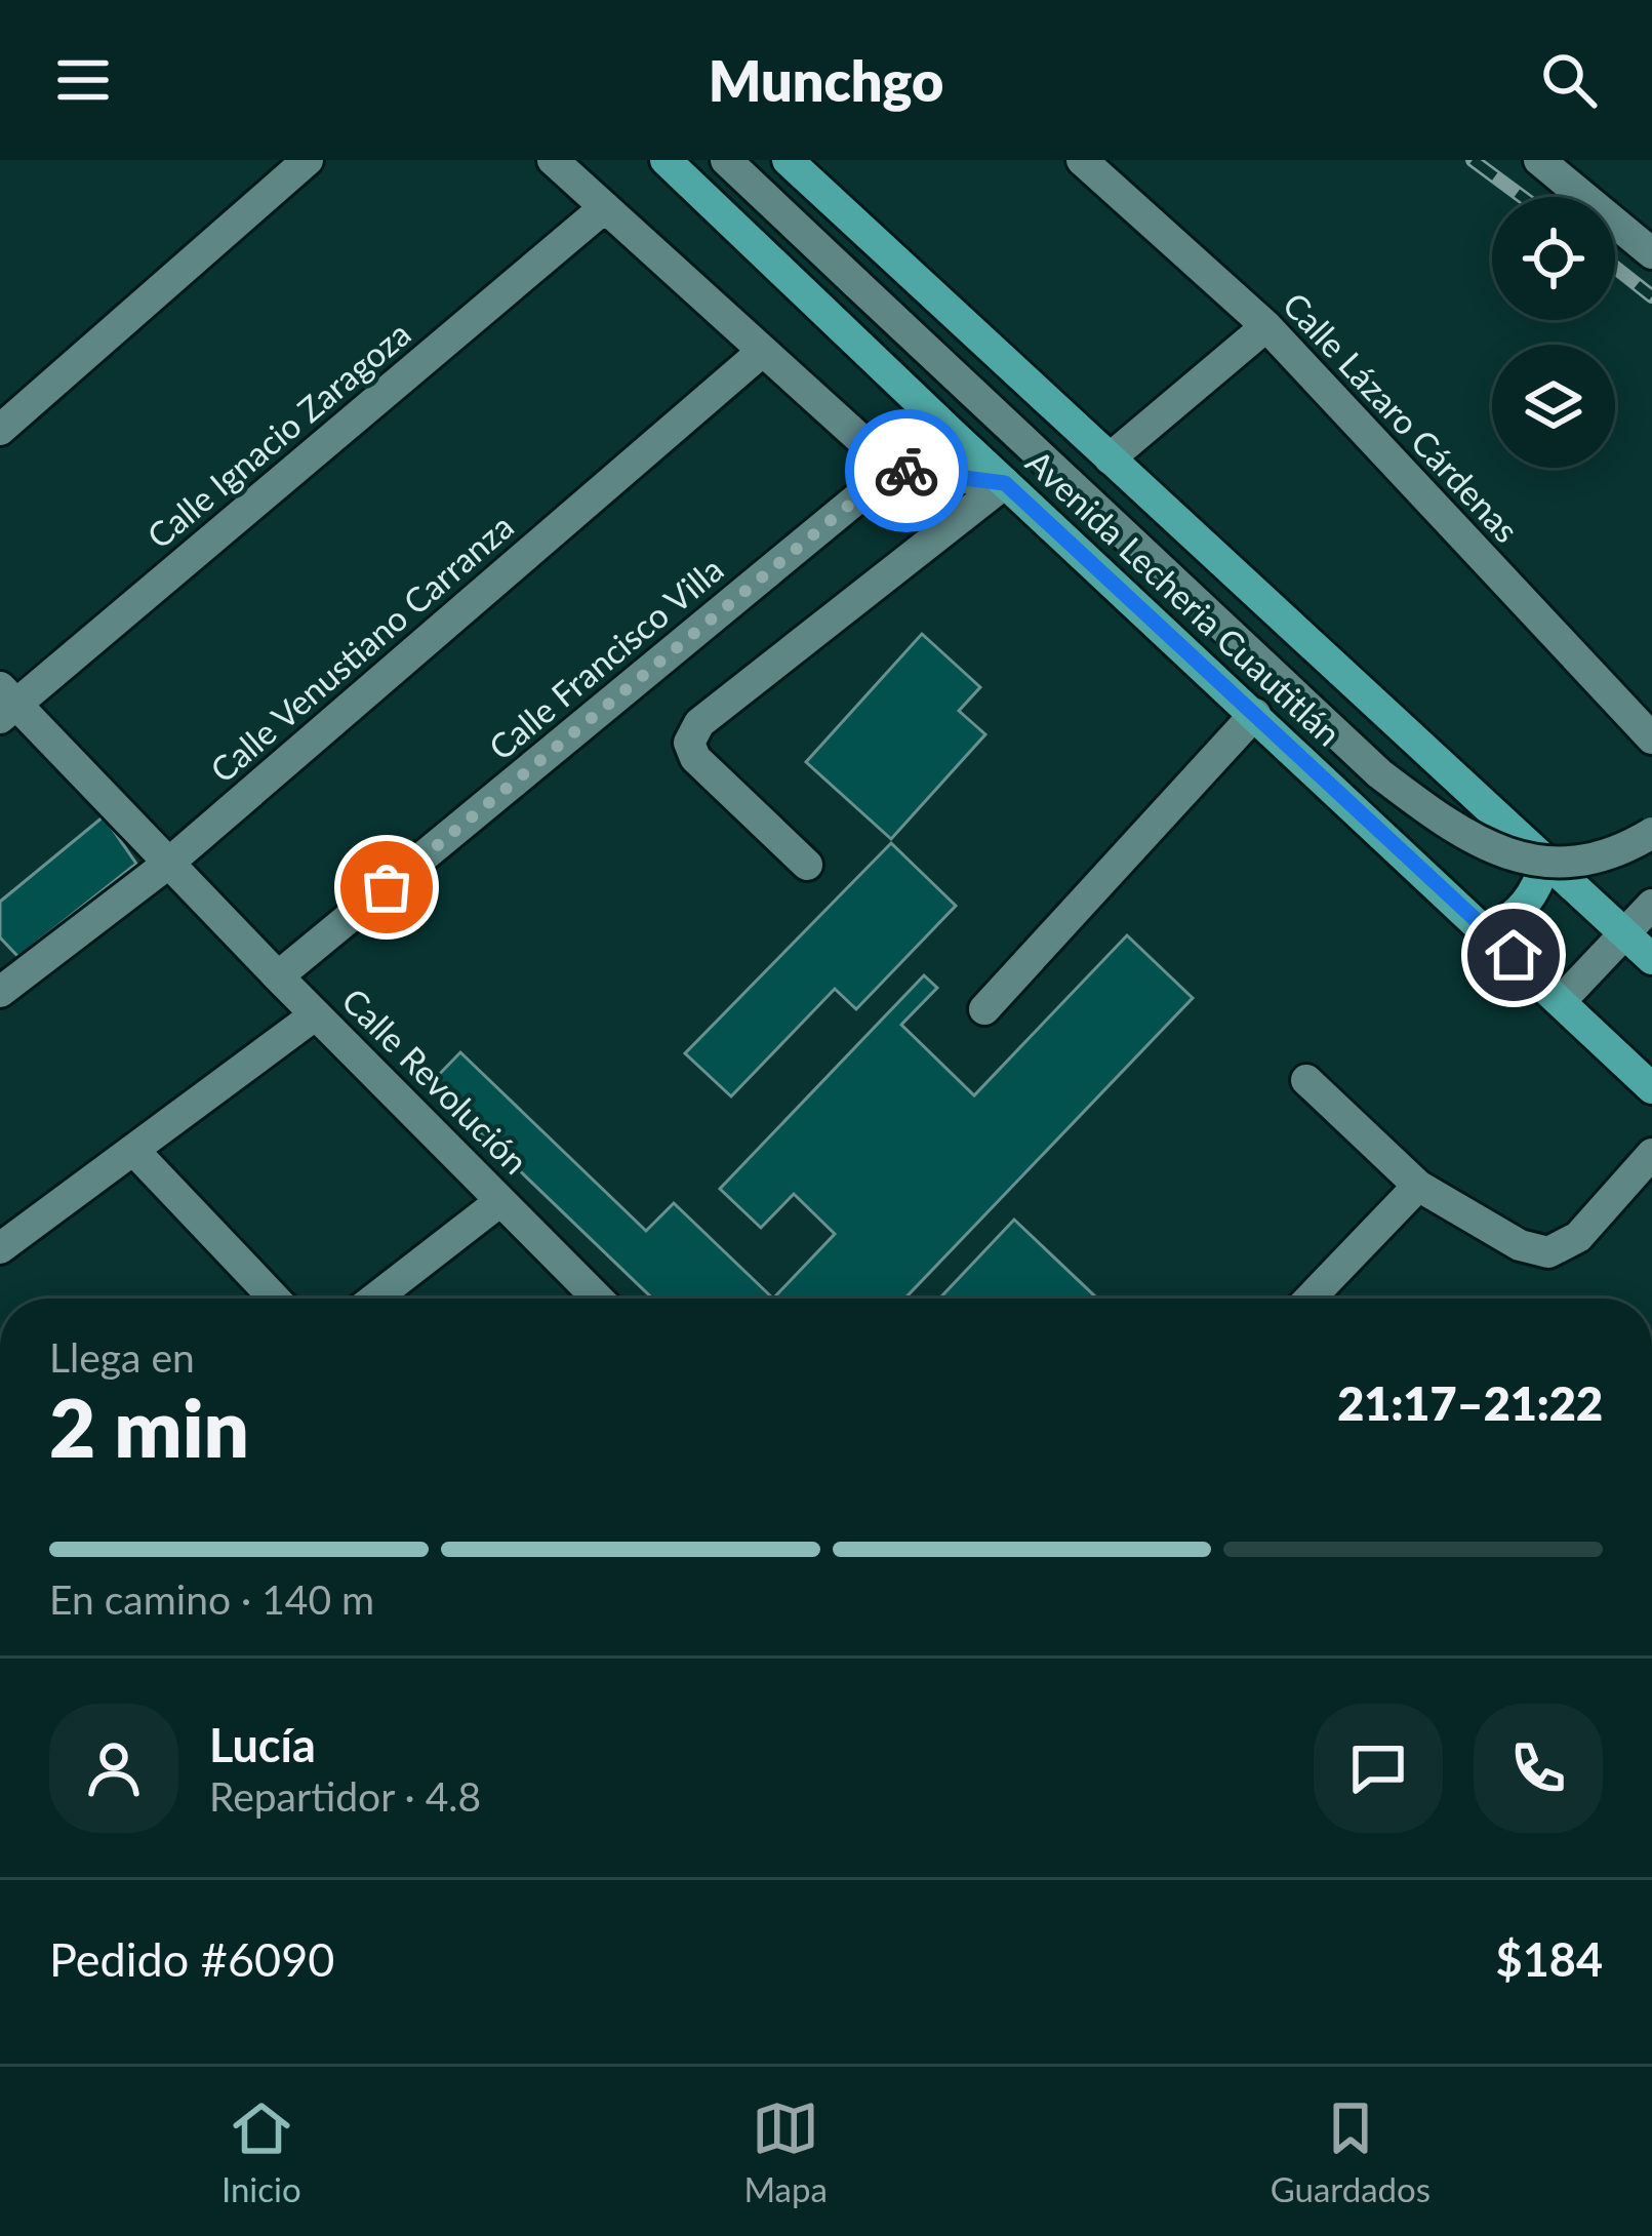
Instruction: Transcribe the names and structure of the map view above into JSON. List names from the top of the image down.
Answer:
{
  "streets": {
    "main road": ["Avenida Lecheria Cuautitlán"],
    "street": [
      "Calle Lázaro Cárdenas",
      "Calle Ignacio Zaragoza",
      "Calle Venustiano Carranza",
      "Calle Francisco Villa",
      "Calle Revolución"
    ]
  },
  "crossings": [
    ["Calle Ignacio Zaragoza", "Calle Revolución"],
    ["Calle Venustiano Carranza", "Calle Revolución"],
    ["Calle Francisco Villa", "Calle Revolución"]
  ],
  "page": {
    "header": "Munchgo",
    "heading": ["2 min", "Llega en", "21:17–21:22"],
    "panel": [
      "Lucía",
      "Repartidor · 4.8",
      "Pedido #6090",
      "$184"
    ],
    "bar": "En camino · 140 m",
    "tabs": ["Inicio", "Mapa", "Guardados"]
  }
}
